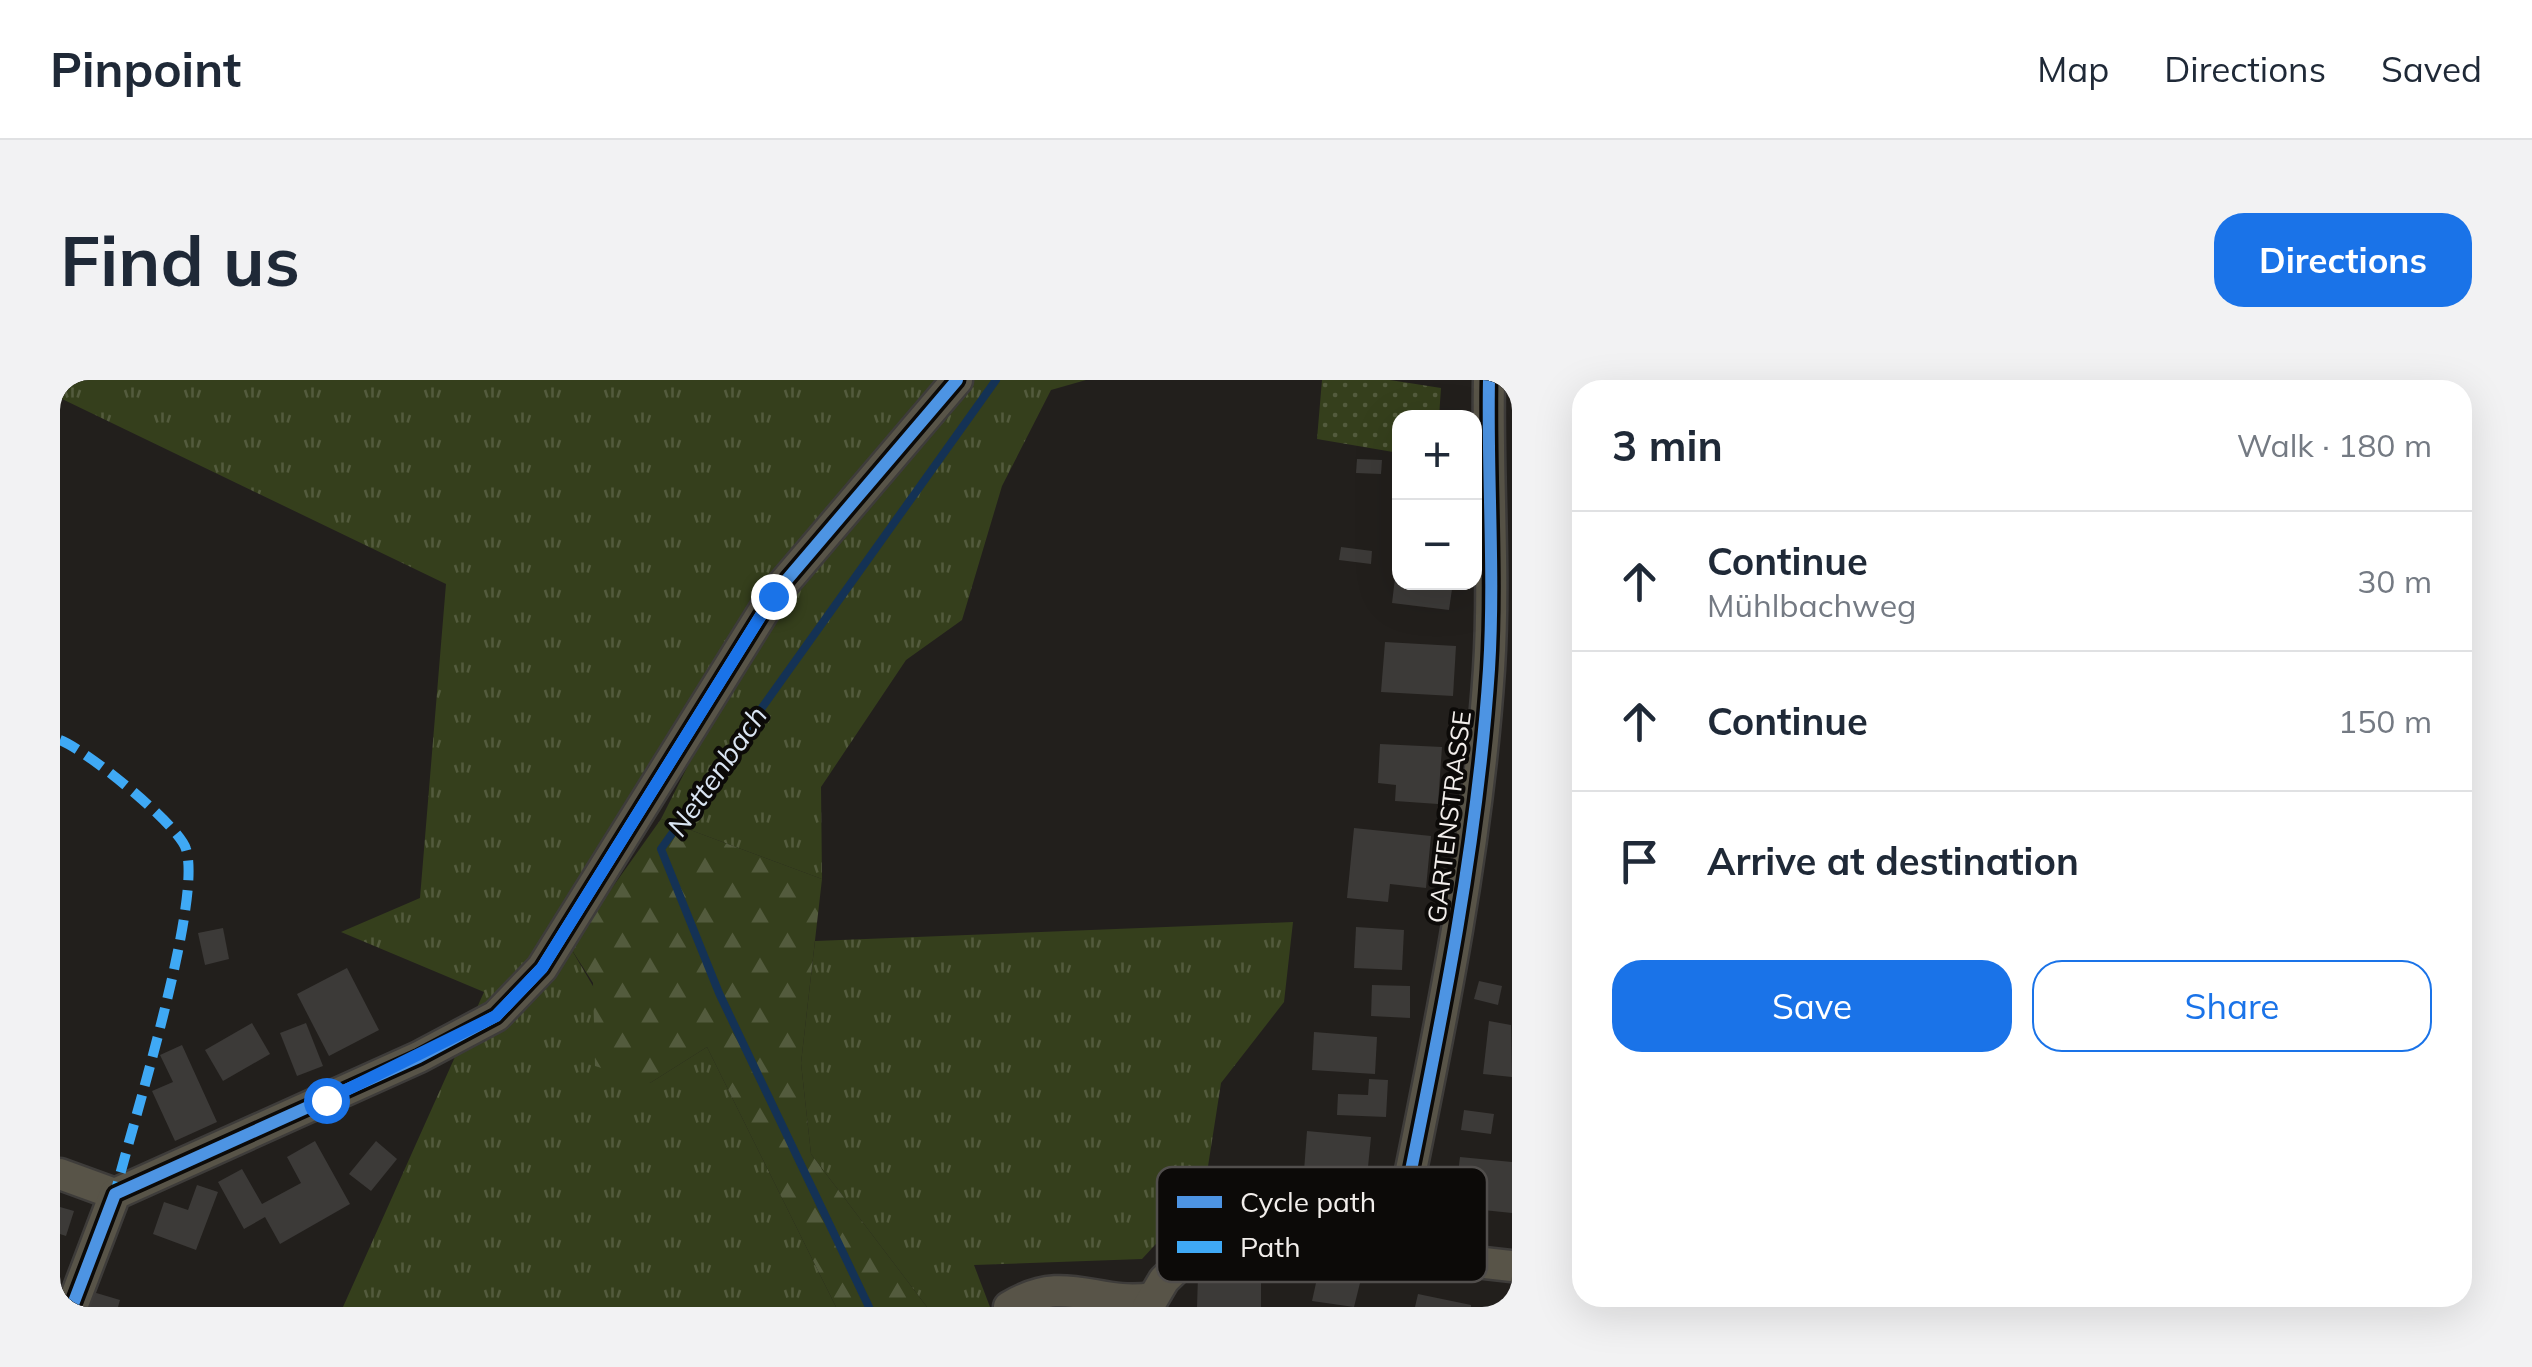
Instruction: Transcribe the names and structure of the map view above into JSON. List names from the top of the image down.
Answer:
{
  "streets": {
    "street": ["GARTENSTRASSE"]
  },
  "water": ["Nettenbach"],
  "legend": ["Cycle path", "Path"],
  "page": {
    "header": "Pinpoint",
    "nav": ["Map", "Directions", "Saved"],
    "buttons": [
      "Directions",
      ["Save", "Share"]
    ],
    "title": "Find us",
    "heading": ["3 min", "Walk · 180 m"],
    "map_buttons": ["+", "−"],
    "list": [
      ["Continue", "Mühlbachweg", "30 m"],
      ["Continue", "150 m"],
      "Arrive at destination"
    ]
  }
}
